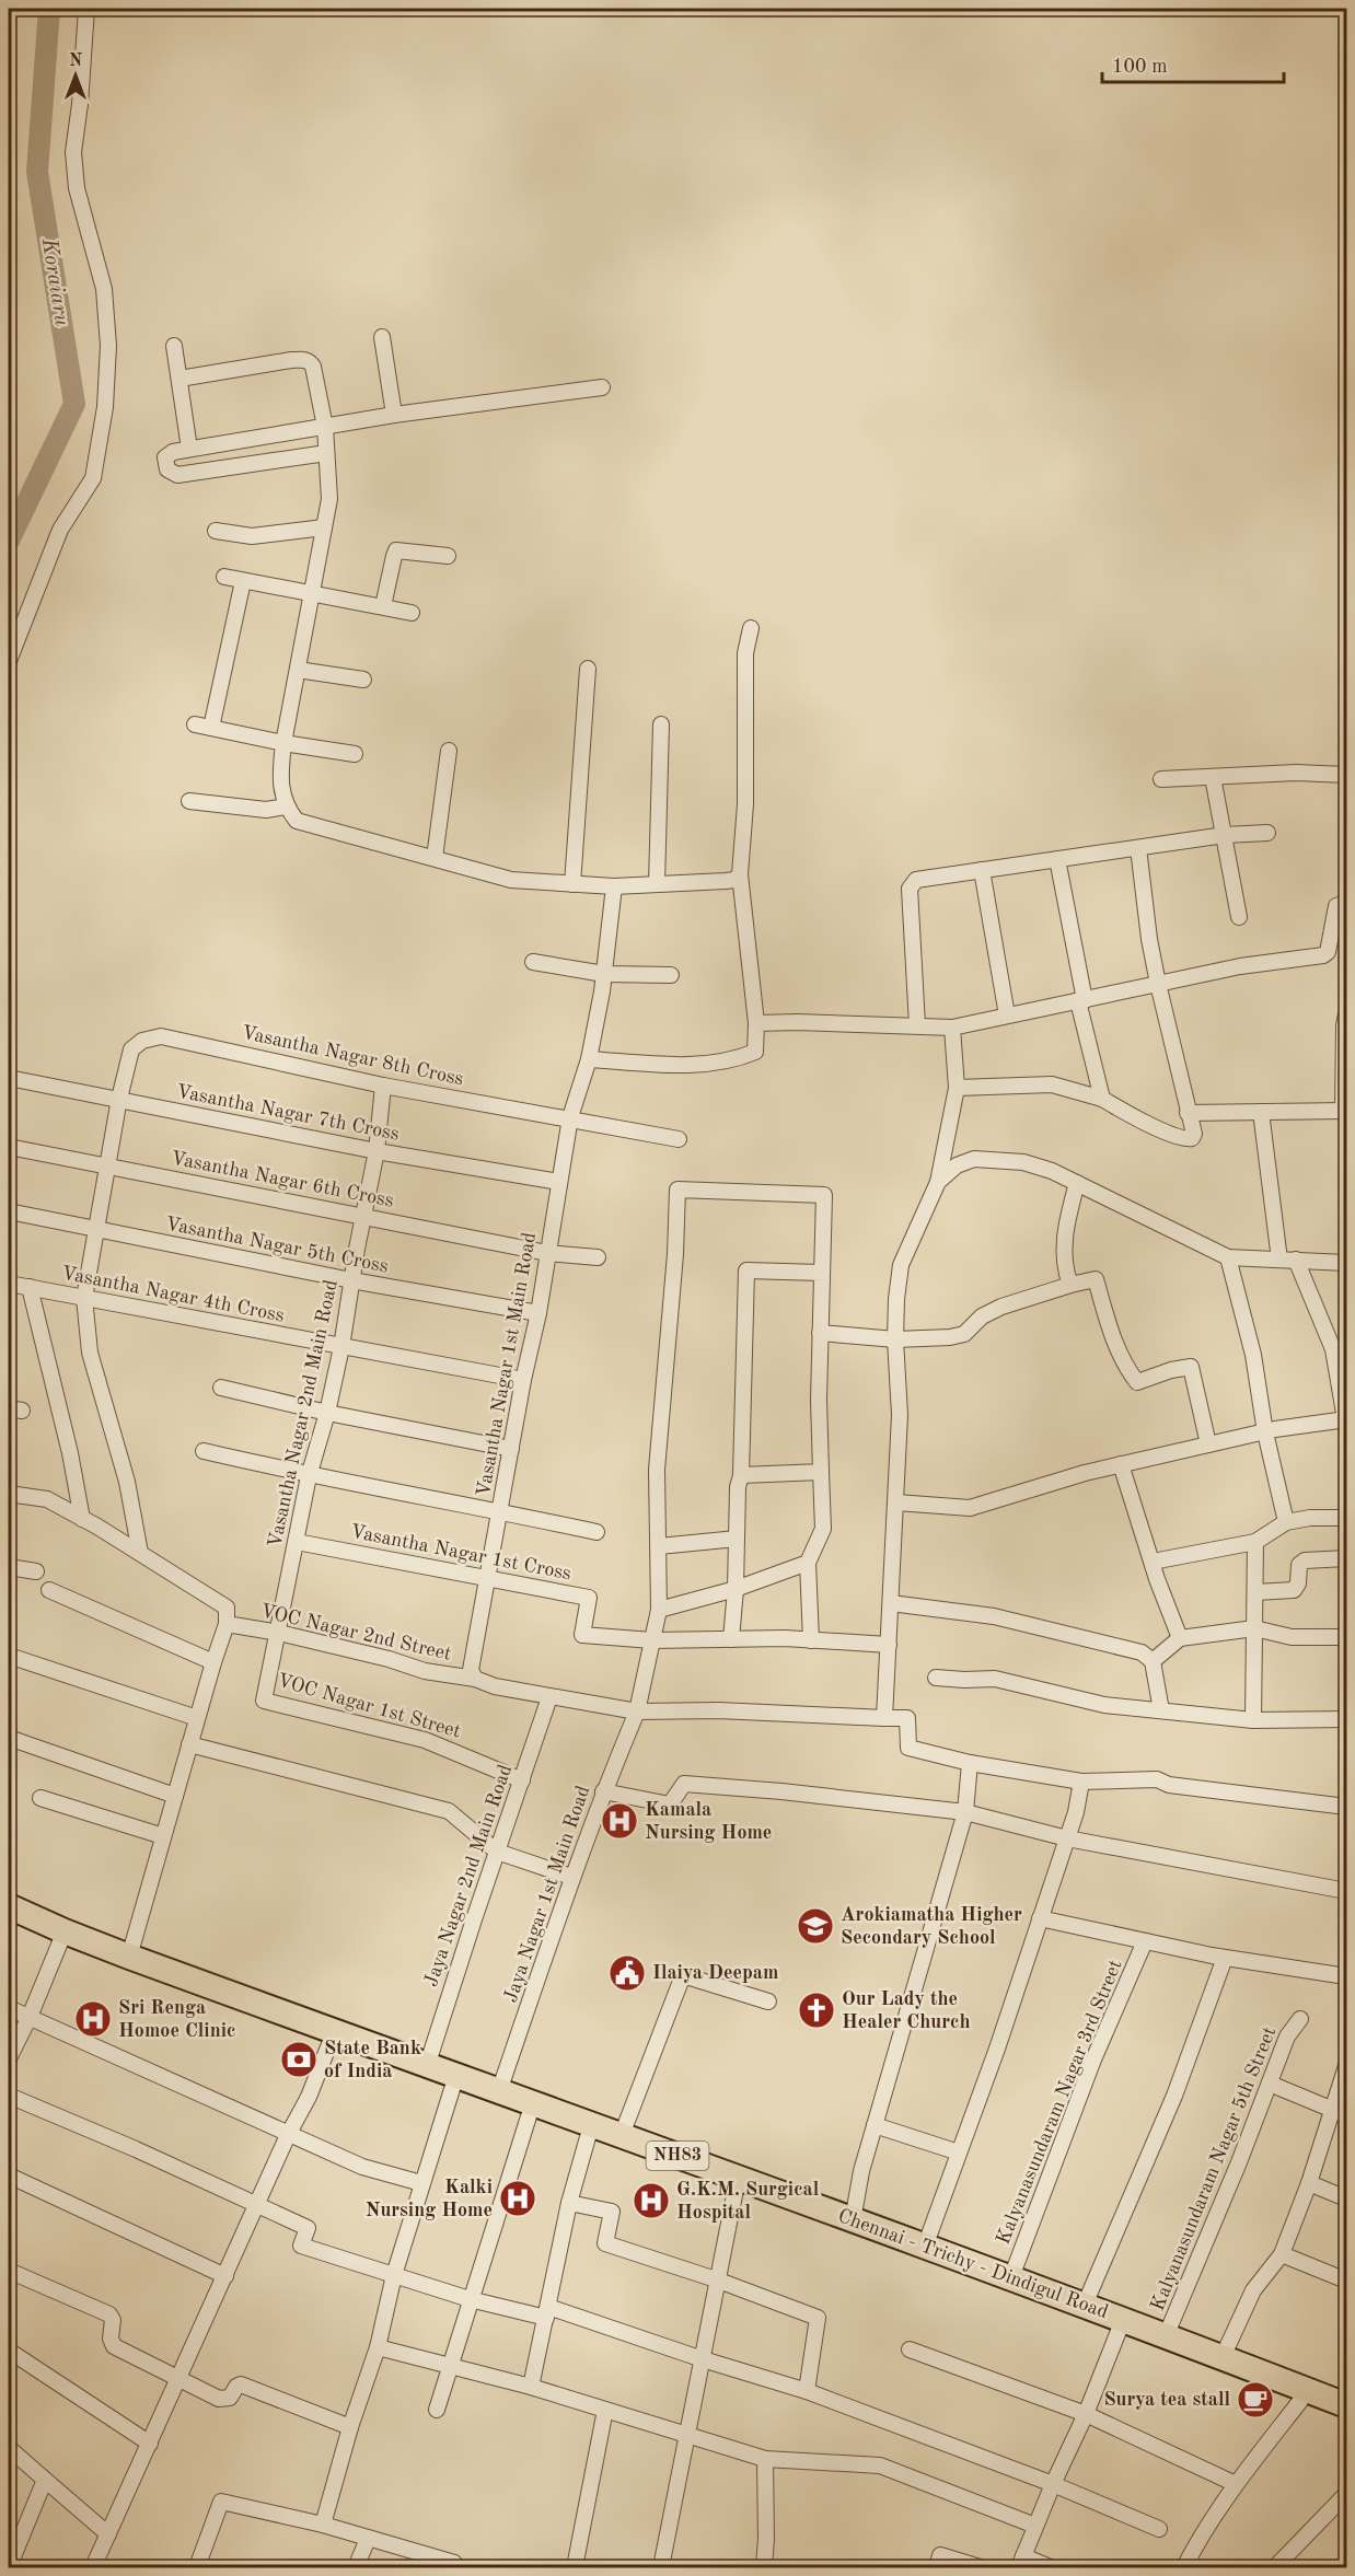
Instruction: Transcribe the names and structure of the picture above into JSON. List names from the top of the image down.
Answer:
{
  "streets": {
    "highway": ["NH83", "Chennai - Trichy - Dindigul Road"],
    "street": [
      "Vasantha Nagar 8th Cross",
      "Vasantha Nagar 7th Cross",
      "Vasantha Nagar 6th Cross",
      "Vasantha Nagar 5th Cross",
      "Vasantha Nagar 4th Cross",
      "Vasantha Nagar 1st Main Road",
      "Vasantha Nagar 2nd Main Road",
      "Vasantha Nagar 1st Cross",
      "VOC Nagar 2nd Street",
      "VOC Nagar 1st Street",
      "Jaya Nagar 2nd Main Road",
      "Jaya Nagar 1st Main Road",
      "Kalyanasundaram Nagar 3rd Street",
      "Kalyanasundaram Nagar 5th Street"
    ]
  },
  "crossings": [
    ["Vasantha Nagar 8th Cross", "Vasantha Nagar 7th Cross"],
    ["Vasantha Nagar 8th Cross", "Vasantha Nagar 1st Main Road"],
    ["Vasantha Nagar 8th Cross", "Vasantha Nagar 2nd Main Road"],
    ["Vasantha Nagar 7th Cross", "Vasantha Nagar 1st Main Road"],
    ["Vasantha Nagar 7th Cross", "Vasantha Nagar 2nd Main Road"],
    ["Vasantha Nagar 6th Cross", "Vasantha Nagar 1st Main Road"],
    ["Vasantha Nagar 6th Cross", "Vasantha Nagar 2nd Main Road"],
    ["Vasantha Nagar 5th Cross", "Vasantha Nagar 1st Main Road"],
    ["Vasantha Nagar 5th Cross", "Vasantha Nagar 2nd Main Road"],
    ["Vasantha Nagar 4th Cross", "Vasantha Nagar 1st Main Road"],
    ["Vasantha Nagar 4th Cross", "Vasantha Nagar 2nd Main Road"],
    ["Vasantha Nagar 1st Main Road", "Vasantha Nagar 1st Cross"],
    ["Vasantha Nagar 1st Main Road", "VOC Nagar 2nd Street"],
    ["Vasantha Nagar 2nd Main Road", "Vasantha Nagar 1st Cross"],
    ["Vasantha Nagar 2nd Main Road", "VOC Nagar 2nd Street"],
    ["Vasantha Nagar 2nd Main Road", "VOC Nagar 1st Street"],
    ["Vasantha Nagar 1st Cross", "Jaya Nagar 1st Main Road"],
    ["VOC Nagar 2nd Street", "VOC Nagar 1st Street"],
    ["VOC Nagar 2nd Street", "Jaya Nagar 2nd Main Road"],
    ["VOC Nagar 2nd Street", "Jaya Nagar 1st Main Road"],
    ["VOC Nagar 1st Street", "Jaya Nagar 2nd Main Road"],
    ["Jaya Nagar 2nd Main Road", "Chennai - Trichy - Dindigul Road"],
    ["Jaya Nagar 1st Main Road", "Chennai - Trichy - Dindigul Road"],
    ["Kalyanasundaram Nagar 3rd Street", "Chennai - Trichy - Dindigul Road"],
    ["Kalyanasundaram Nagar 5th Street", "Chennai - Trichy - Dindigul Road"]
  ],
  "water": ["Koraiaru"],
  "places": {
    "hospital": [
      "Kamala Nursing Home",
      "Sri Renga Homoe Clinic",
      "Kalki Nursing Home",
      "G.K.M. Surgical Hospital"
    ],
    "school or university": ["Arokiamatha Higher Secondary School"],
    "public building": ["Ilaiya Deepam"],
    "church": ["Our Lady the Healer Church"],
    "bank": ["State Bank of India"],
    "cafe": ["Surya tea stall"]
  },
  "scale_bar": "100 m",
  "north": "top"
}
